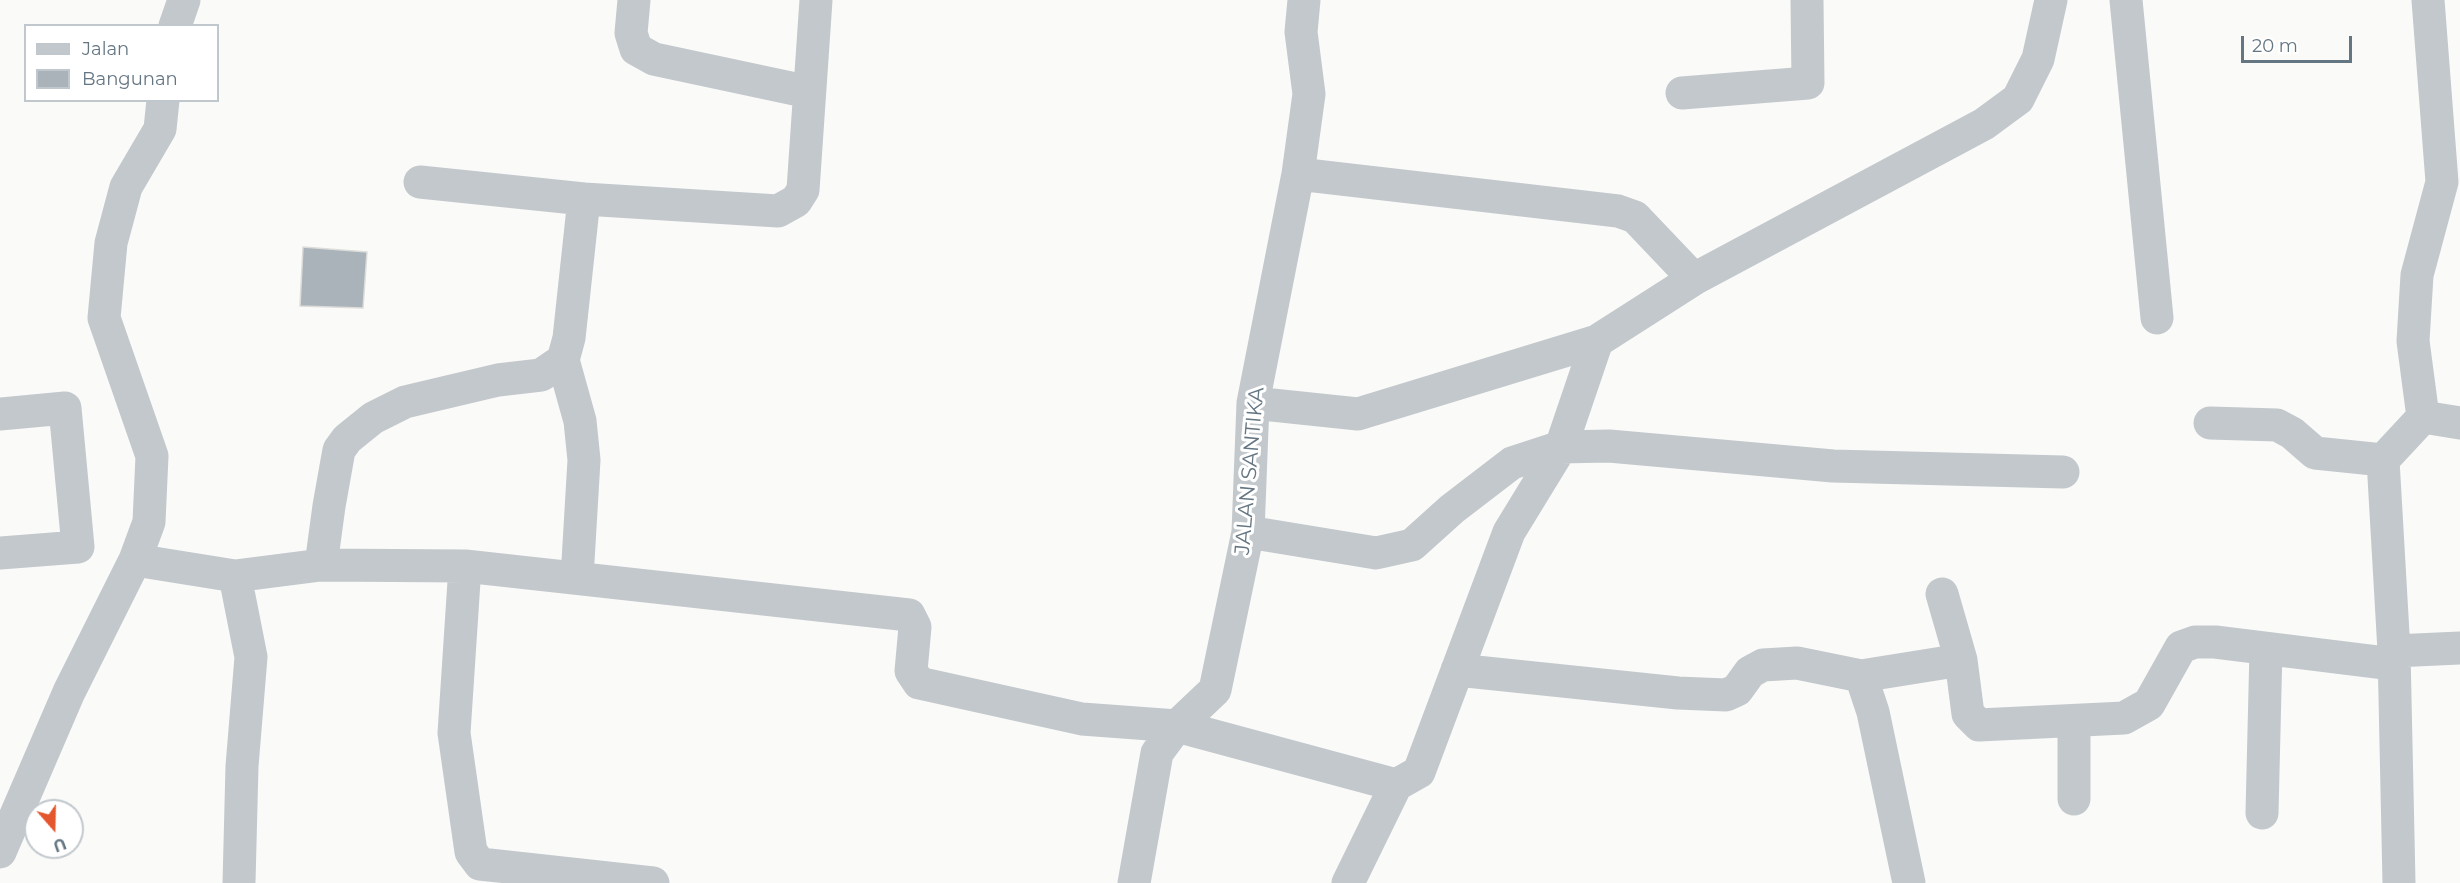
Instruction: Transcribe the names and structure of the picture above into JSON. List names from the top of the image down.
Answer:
{
  "streets": {
    "street": ["JALAN SANTIKA"]
  },
  "legend": ["Jalan", "Bangunan"],
  "scale_bar": "20 m",
  "north": "bottom"
}
